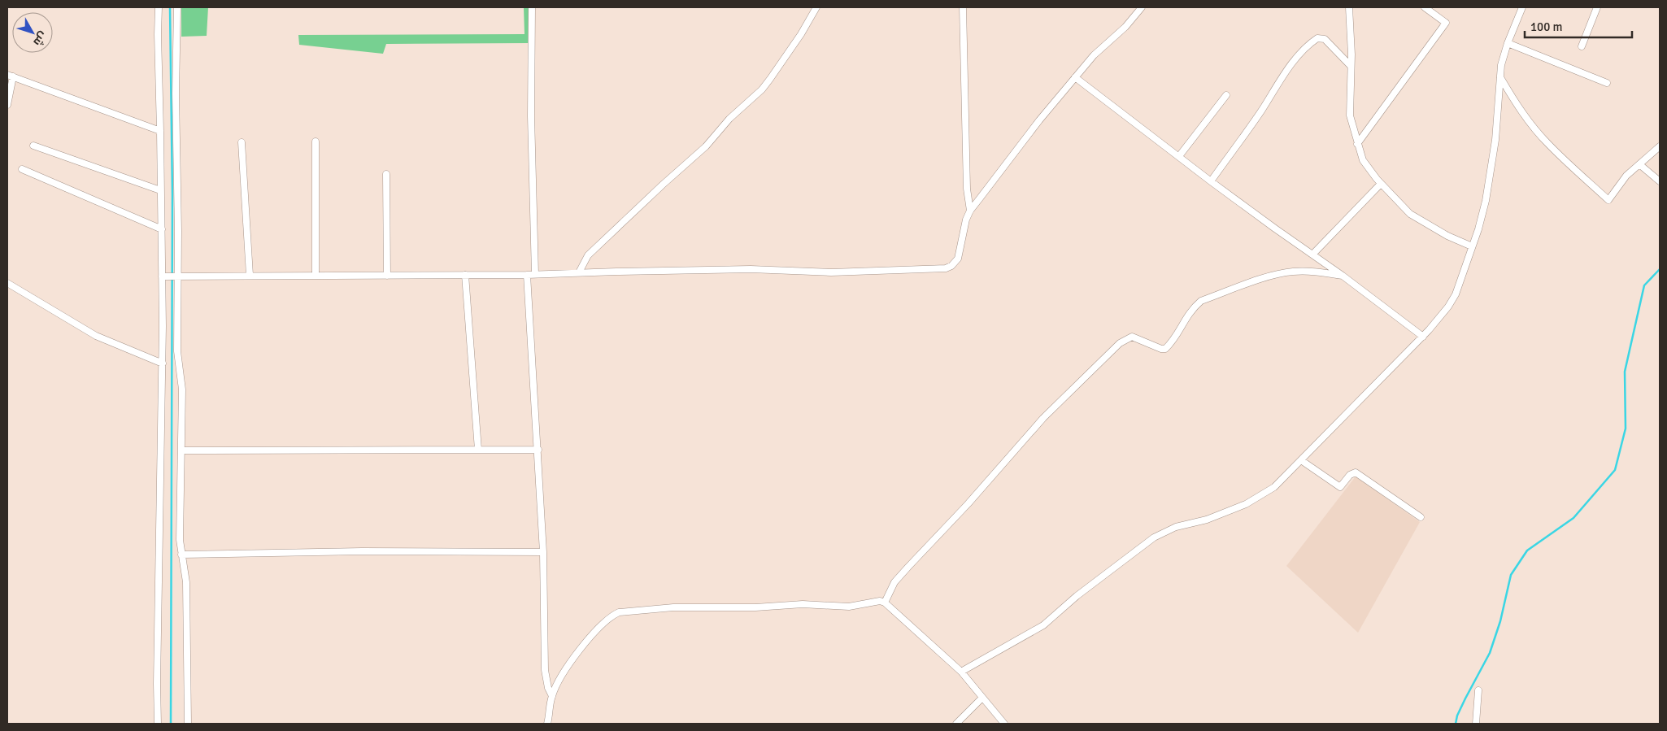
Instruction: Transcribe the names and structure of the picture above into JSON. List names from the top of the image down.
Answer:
{
  "scale_bar": "100 m",
  "north": "bottom right"
}
